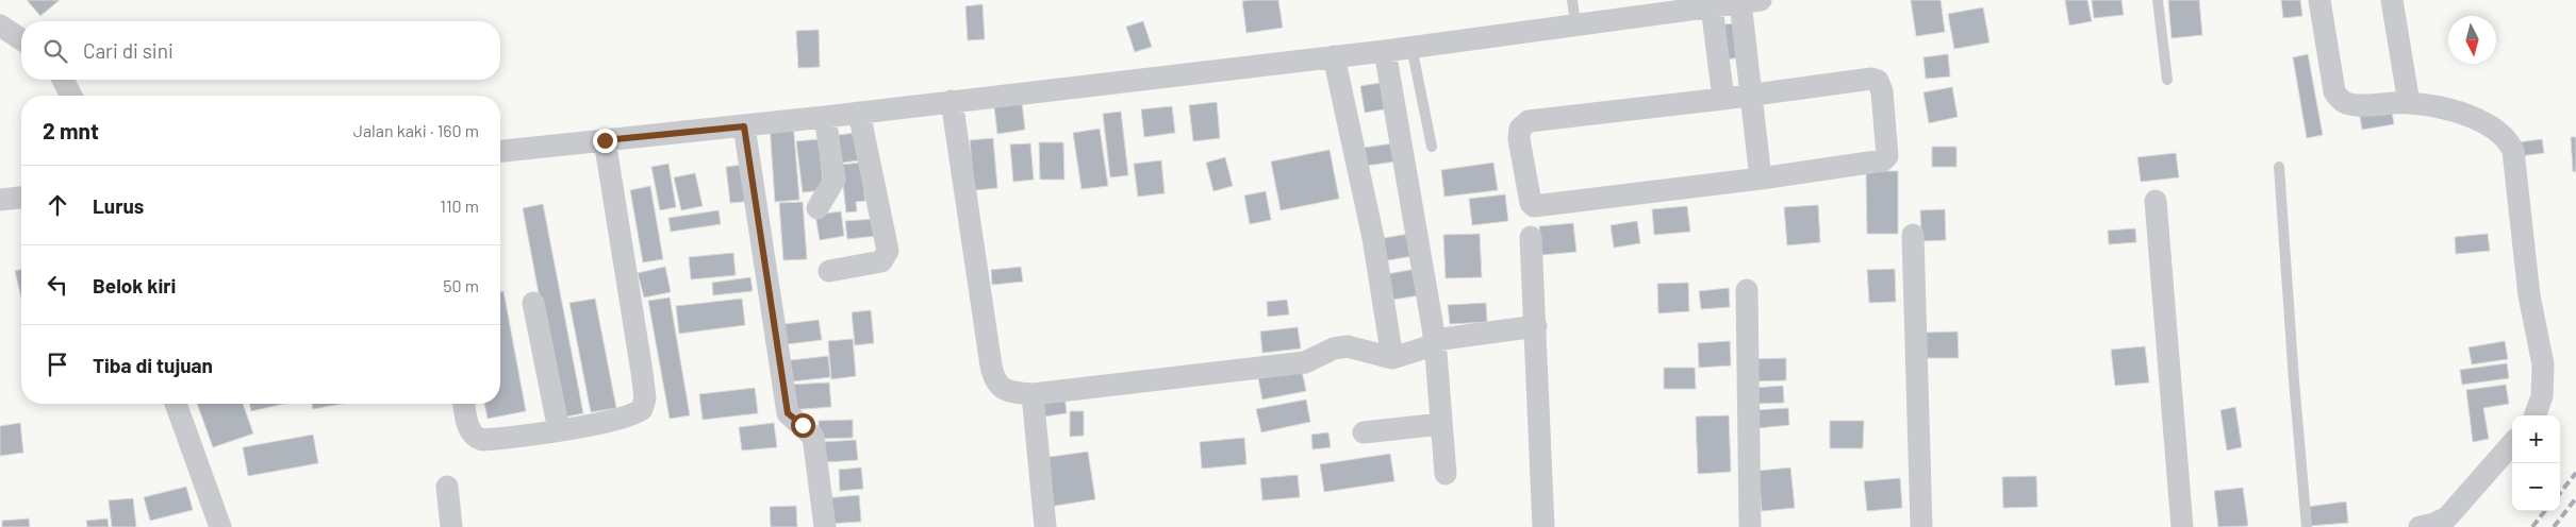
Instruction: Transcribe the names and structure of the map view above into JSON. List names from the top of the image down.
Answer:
{
  "north": "bottom",
  "page": {
    "search": "Cari di sini",
    "heading": ["2 mnt", "Jalan kaki · 160 m"],
    "list": [
      ["Lurus", "110 m"],
      ["Belok kiri", "50 m"],
      "Tiba di tujuan"
    ],
    "map_buttons": ["+", "−"]
  }
}
